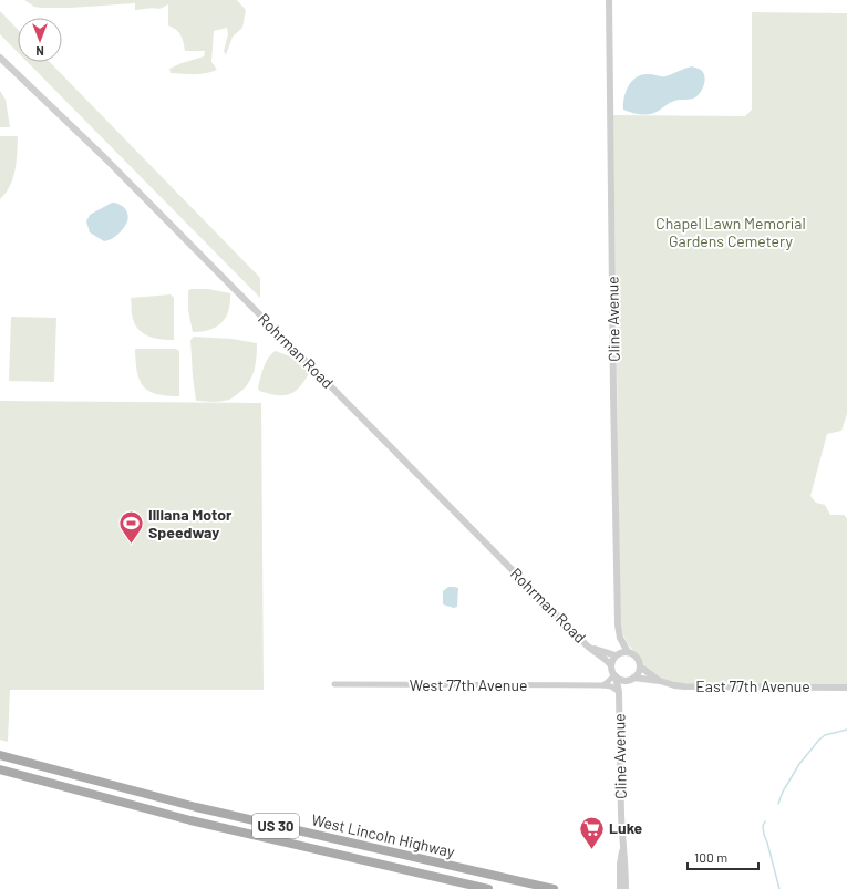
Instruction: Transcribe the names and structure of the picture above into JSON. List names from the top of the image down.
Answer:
{
  "streets": {
    "main road": ["US 30", "West Lincoln Highway"],
    "street": [
      "Cline Avenue",
      "Rohrman Road",
      "West 77th Avenue",
      "East 77th Avenue"
    ]
  },
  "crossings": [
    ["Cline Avenue", "Rohrman Road"],
    ["Cline Avenue", "West 77th Avenue"],
    ["Cline Avenue", "East 77th Avenue"],
    ["Rohrman Road", "East 77th Avenue"]
  ],
  "parks": ["Chapel Lawn Memorial Gardens Cemetery"],
  "places": {
    "sports": ["Illiana Motor Speedway"],
    "supermarket": ["Luke"]
  },
  "scale_bar": "100 m",
  "north": "bottom"
}
